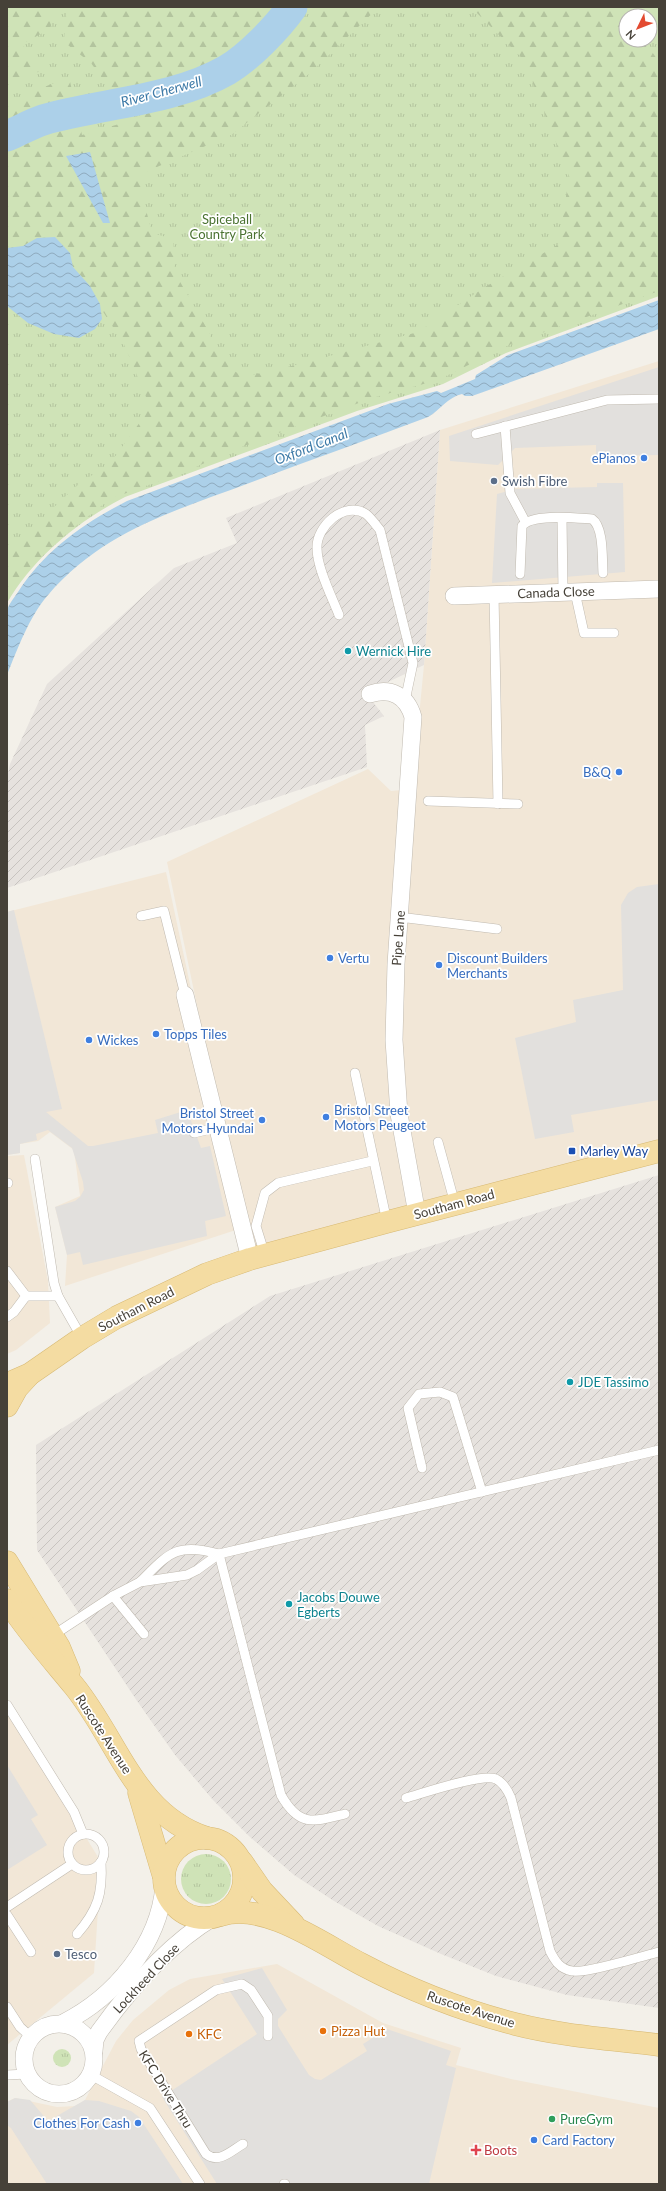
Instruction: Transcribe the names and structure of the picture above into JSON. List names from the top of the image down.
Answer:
{
  "streets": {
    "main road": ["Southam Road", "Ruscote Avenue"],
    "street": ["Canada Close", "Pipe Lane", "Lockheed Close"],
    "lane": ["KFC Drive Thru"]
  },
  "crossings": [
    ["Pipe Lane", "Southam Road"],
    ["Ruscote Avenue", "Lockheed Close"]
  ],
  "water": ["River Cherwell", "Oxford Canal"],
  "parks": ["Spiceball Country Park"],
  "places": {
    "other": [
      "ePianos",
      "Swish Fibre",
      "Wernick Hire",
      "B&Q",
      "Vertu",
      "Discount Builders Merchants",
      "Topps Tiles",
      "Wickes",
      "Bristol Street Motors Peugeot",
      "Bristol Street Motors Hyundai",
      "JDE Tassimo",
      "Jacobs Douwe Egberts",
      "Tesco",
      "Pizza Hut",
      "KFC",
      "PureGym",
      "Clothes For Cash",
      "Card Factory"
    ],
    "transit": ["Marley Way"],
    "health": ["Boots"]
  },
  "north": "bottom left"
}
